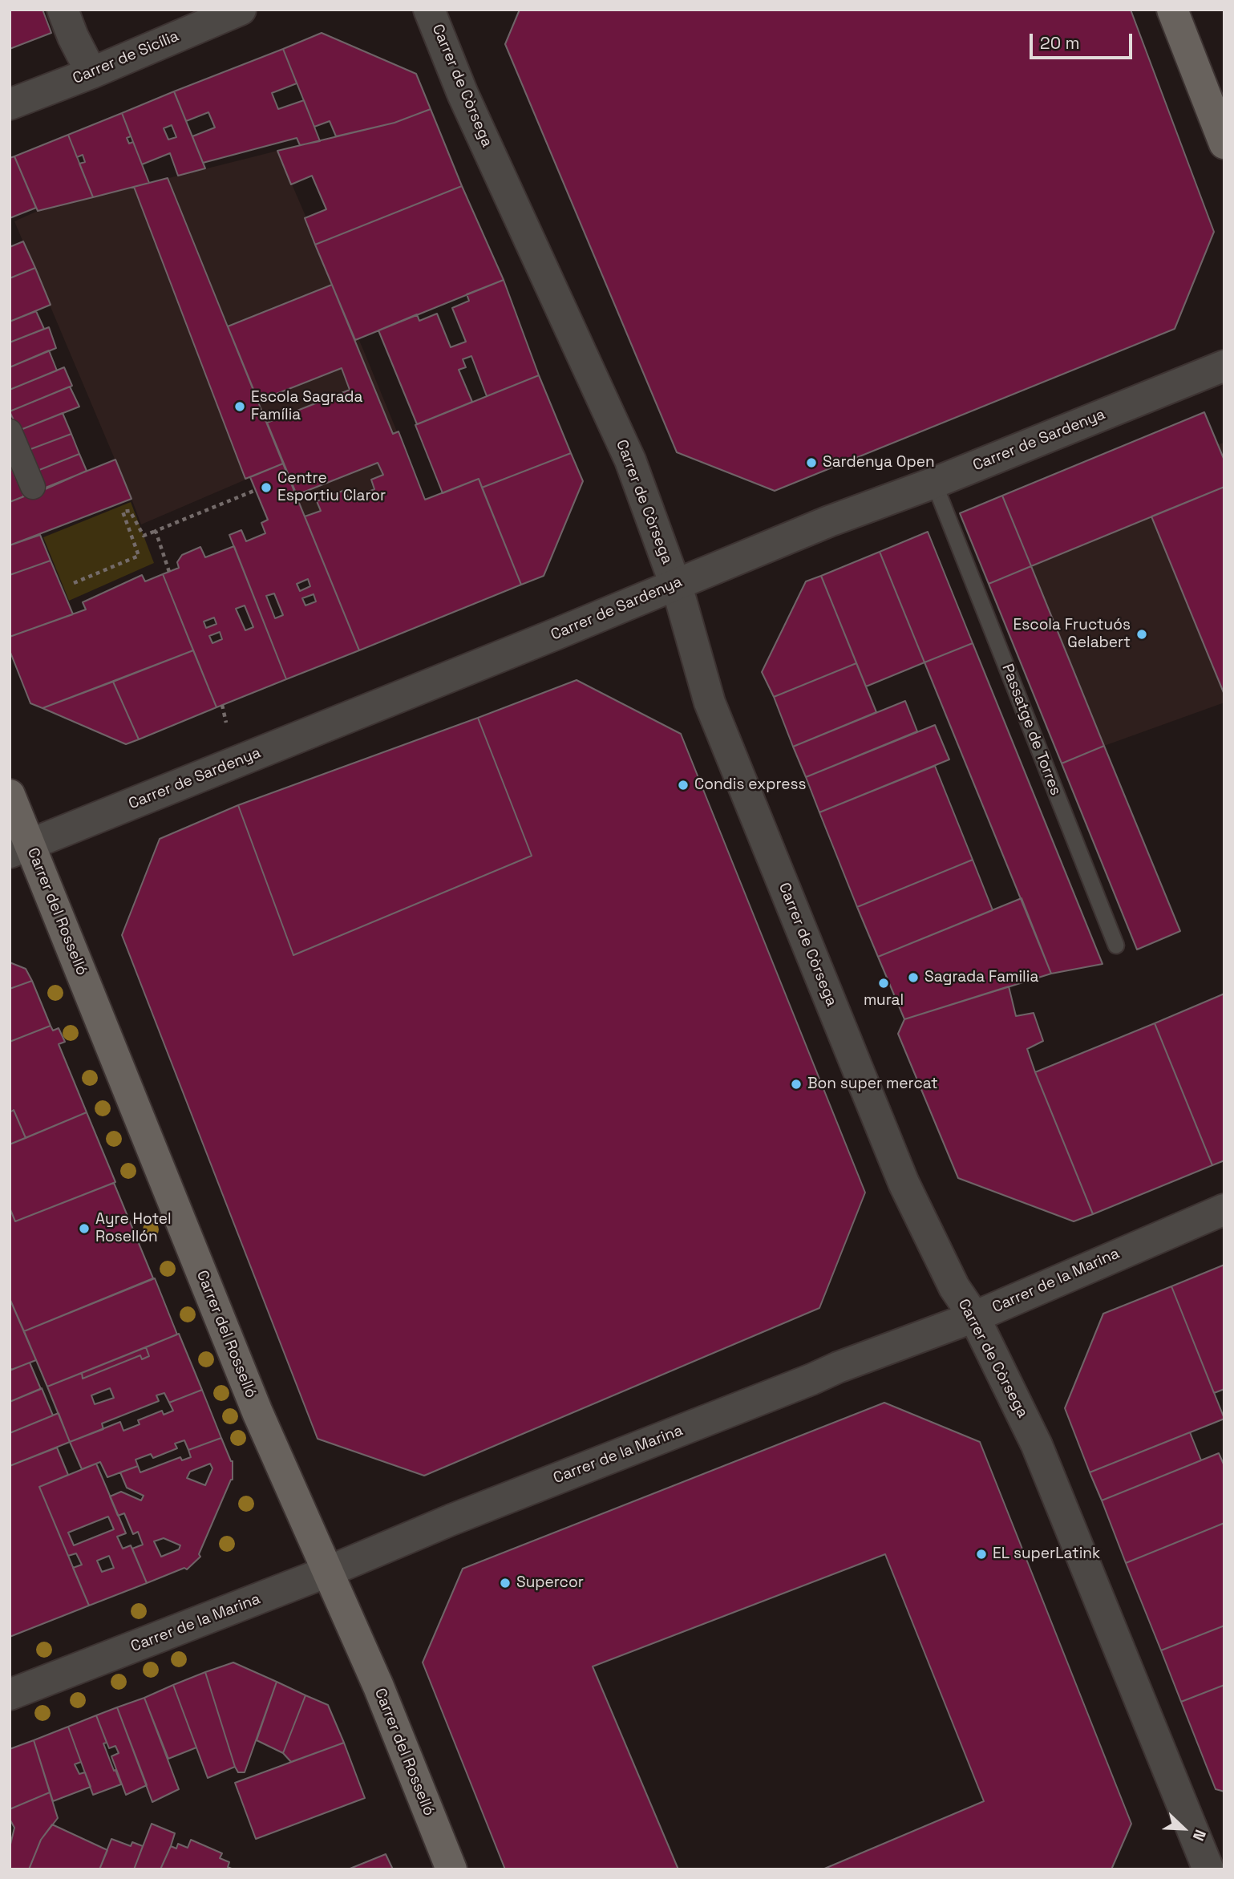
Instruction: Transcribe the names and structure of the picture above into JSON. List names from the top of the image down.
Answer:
{
  "streets": {
    "main road": ["Carrer del Rosselló"],
    "street": [
      "Carrer de Sicília",
      "Carrer de Còrsega",
      "Carrer de Sardenya",
      "Carrer de la Marina"
    ],
    "lane": ["Passatge de Torres"]
  },
  "crossings": [
    ["Carrer de Còrsega", "Carrer de Sardenya"],
    ["Carrer de Còrsega", "Carrer de la Marina"],
    ["Carrer de Sardenya", "Passatge de Torres"],
    ["Carrer de Sardenya", "Carrer del Rosselló"],
    ["Carrer del Rosselló", "Carrer de la Marina"]
  ],
  "places": [
    "Escola Sagrada Família",
    "Sardenya Open",
    "Centre Esportiu Claror",
    "Escola Fructuós Gelabert",
    "Condis express",
    "Sagrada Familia",
    "mural",
    "Bon super mercat",
    "Ayre Hotel Rosellón",
    "EL superLatink",
    "Supercor"
  ],
  "scale_bar": "20 m",
  "north": "bottom right"
}
